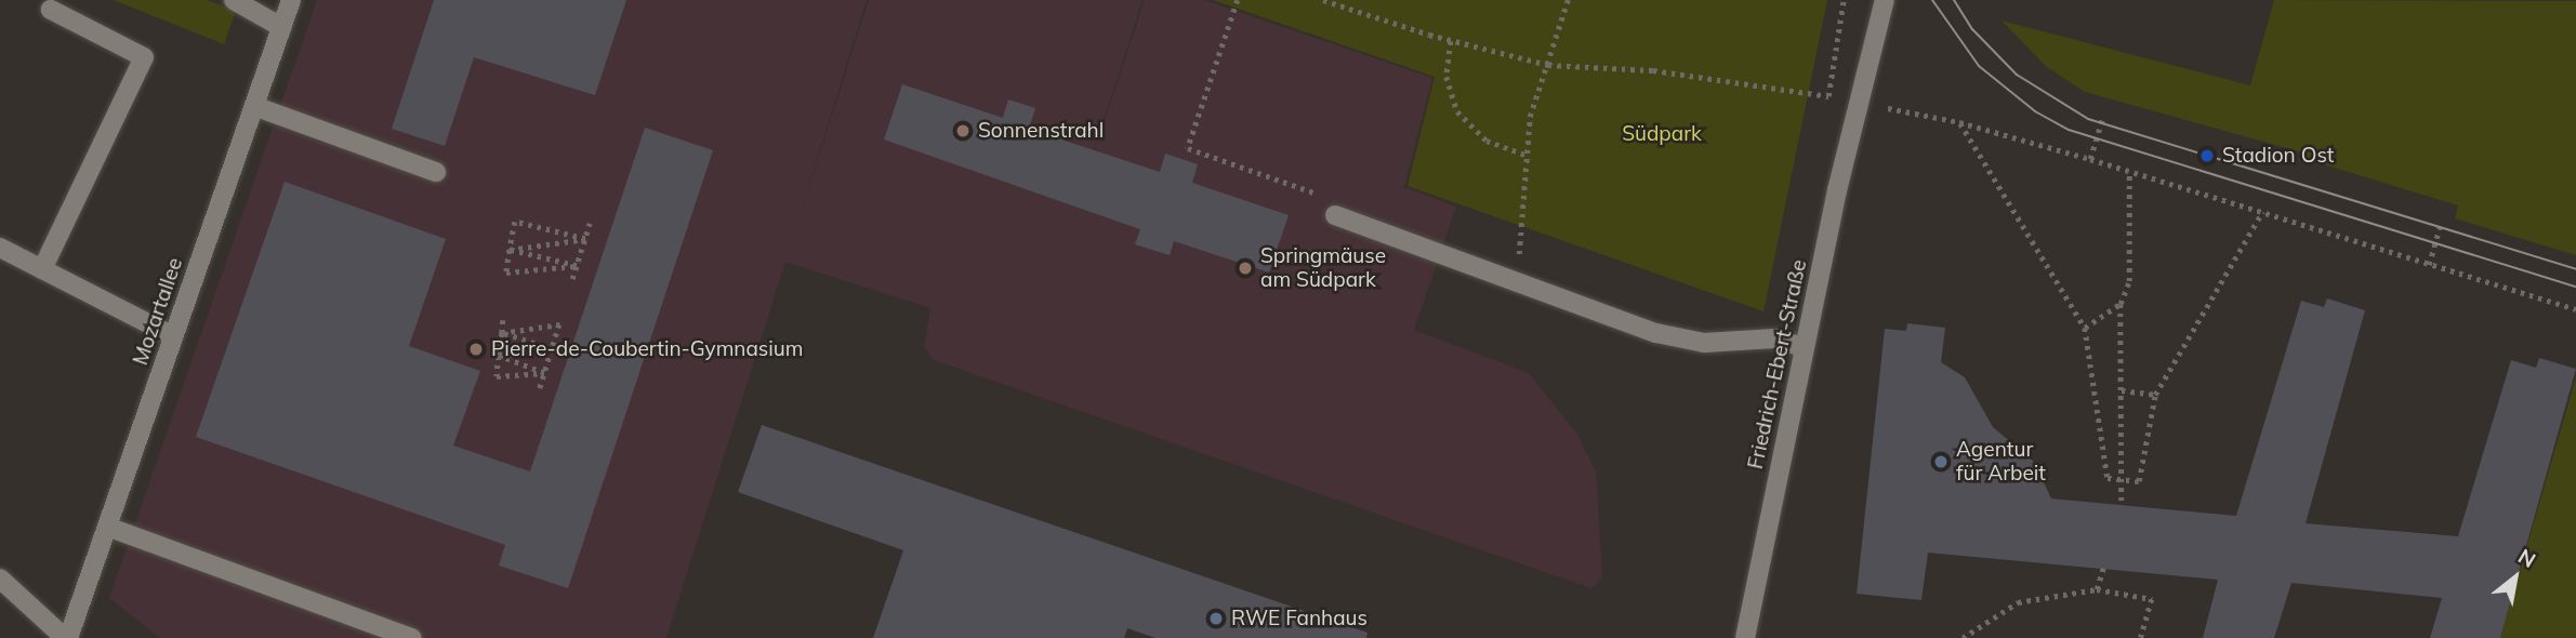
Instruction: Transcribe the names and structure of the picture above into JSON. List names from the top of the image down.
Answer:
{
  "streets": {
    "street": ["Mozartallee", "Friedrich-Ebert-Straße"]
  },
  "parks": ["Südpark"],
  "places": [
    "Sonnenstrahl",
    "Stadion Ost",
    "Springmäuse am Südpark",
    "Pierre-de-Coubertin-Gymnasium",
    "Agentur für Arbeit",
    "RWE Fanhaus"
  ],
  "north": "top right"
}
